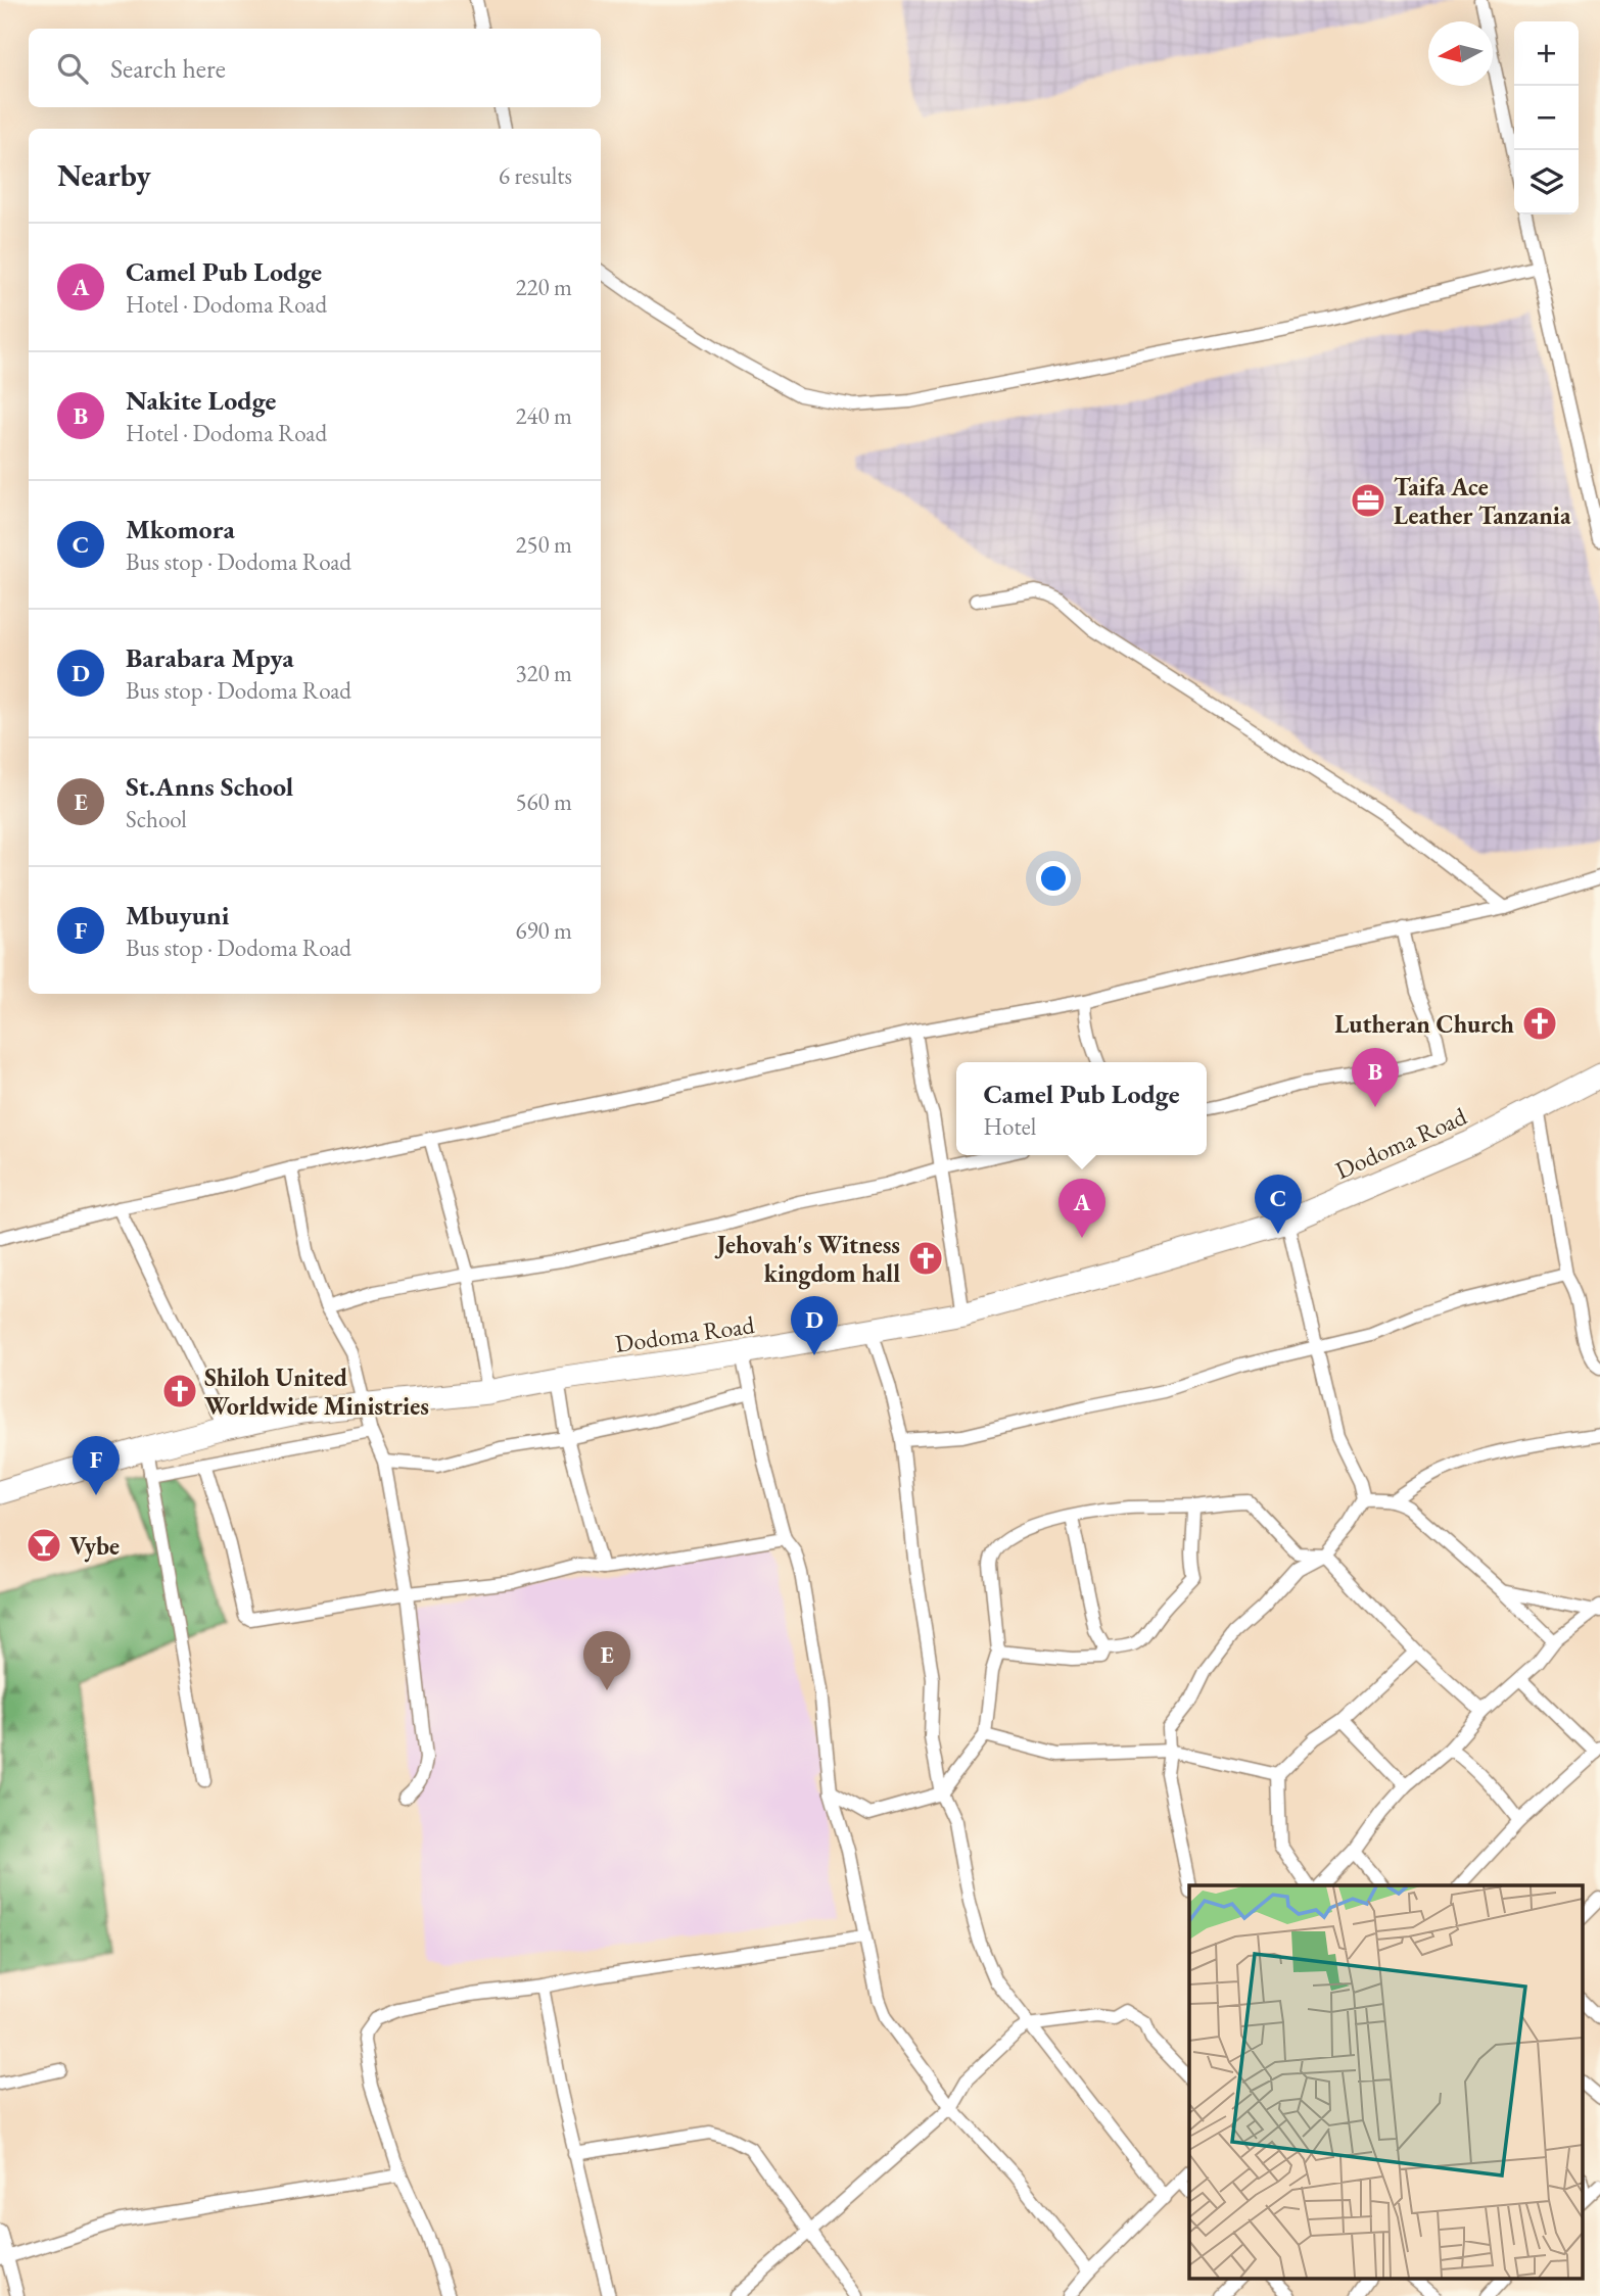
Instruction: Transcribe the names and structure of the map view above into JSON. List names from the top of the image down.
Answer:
{
  "streets": {
    "highway": ["Dodoma Road"]
  },
  "places": {
    "office": ["Taifa Ace Leather Tanzania"],
    "church": ["Lutheran Church", "Jehovah's Witness kingdom hall", "Shiloh United Worldwide Ministries"],
    "bar": ["Vybe"]
  },
  "north": "left",
  "page": {
    "map_buttons": ["+", "−"],
    "search": "Search here",
    "heading": ["Nearby", "6 results"],
    "list": [
      {
        "mark": "A",
        "name": "Camel Pub Lodge",
        "note": "Hotel · Dodoma Road",
        "value": "220 m"
      },
      {
        "mark": "B",
        "name": "Nakite Lodge",
        "note": "Hotel · Dodoma Road",
        "value": "240 m"
      },
      {
        "mark": "C",
        "name": "Mkomora",
        "note": "Bus stop · Dodoma Road",
        "value": "250 m"
      },
      {
        "mark": "D",
        "name": "Barabara Mpya",
        "note": "Bus stop · Dodoma Road",
        "value": "320 m"
      },
      {
        "mark": "E",
        "name": "St.Anns School",
        "note": "School",
        "value": "560 m"
      },
      {
        "mark": "F",
        "name": "Mbuyuni",
        "note": "Bus stop · Dodoma Road",
        "value": "690 m"
      }
    ],
    "pins": [
      "B",
      "C",
      "A",
      "D",
      "F",
      "E"
    ],
    "popup": ["Camel Pub Lodge", "Hotel"]
  }
}
